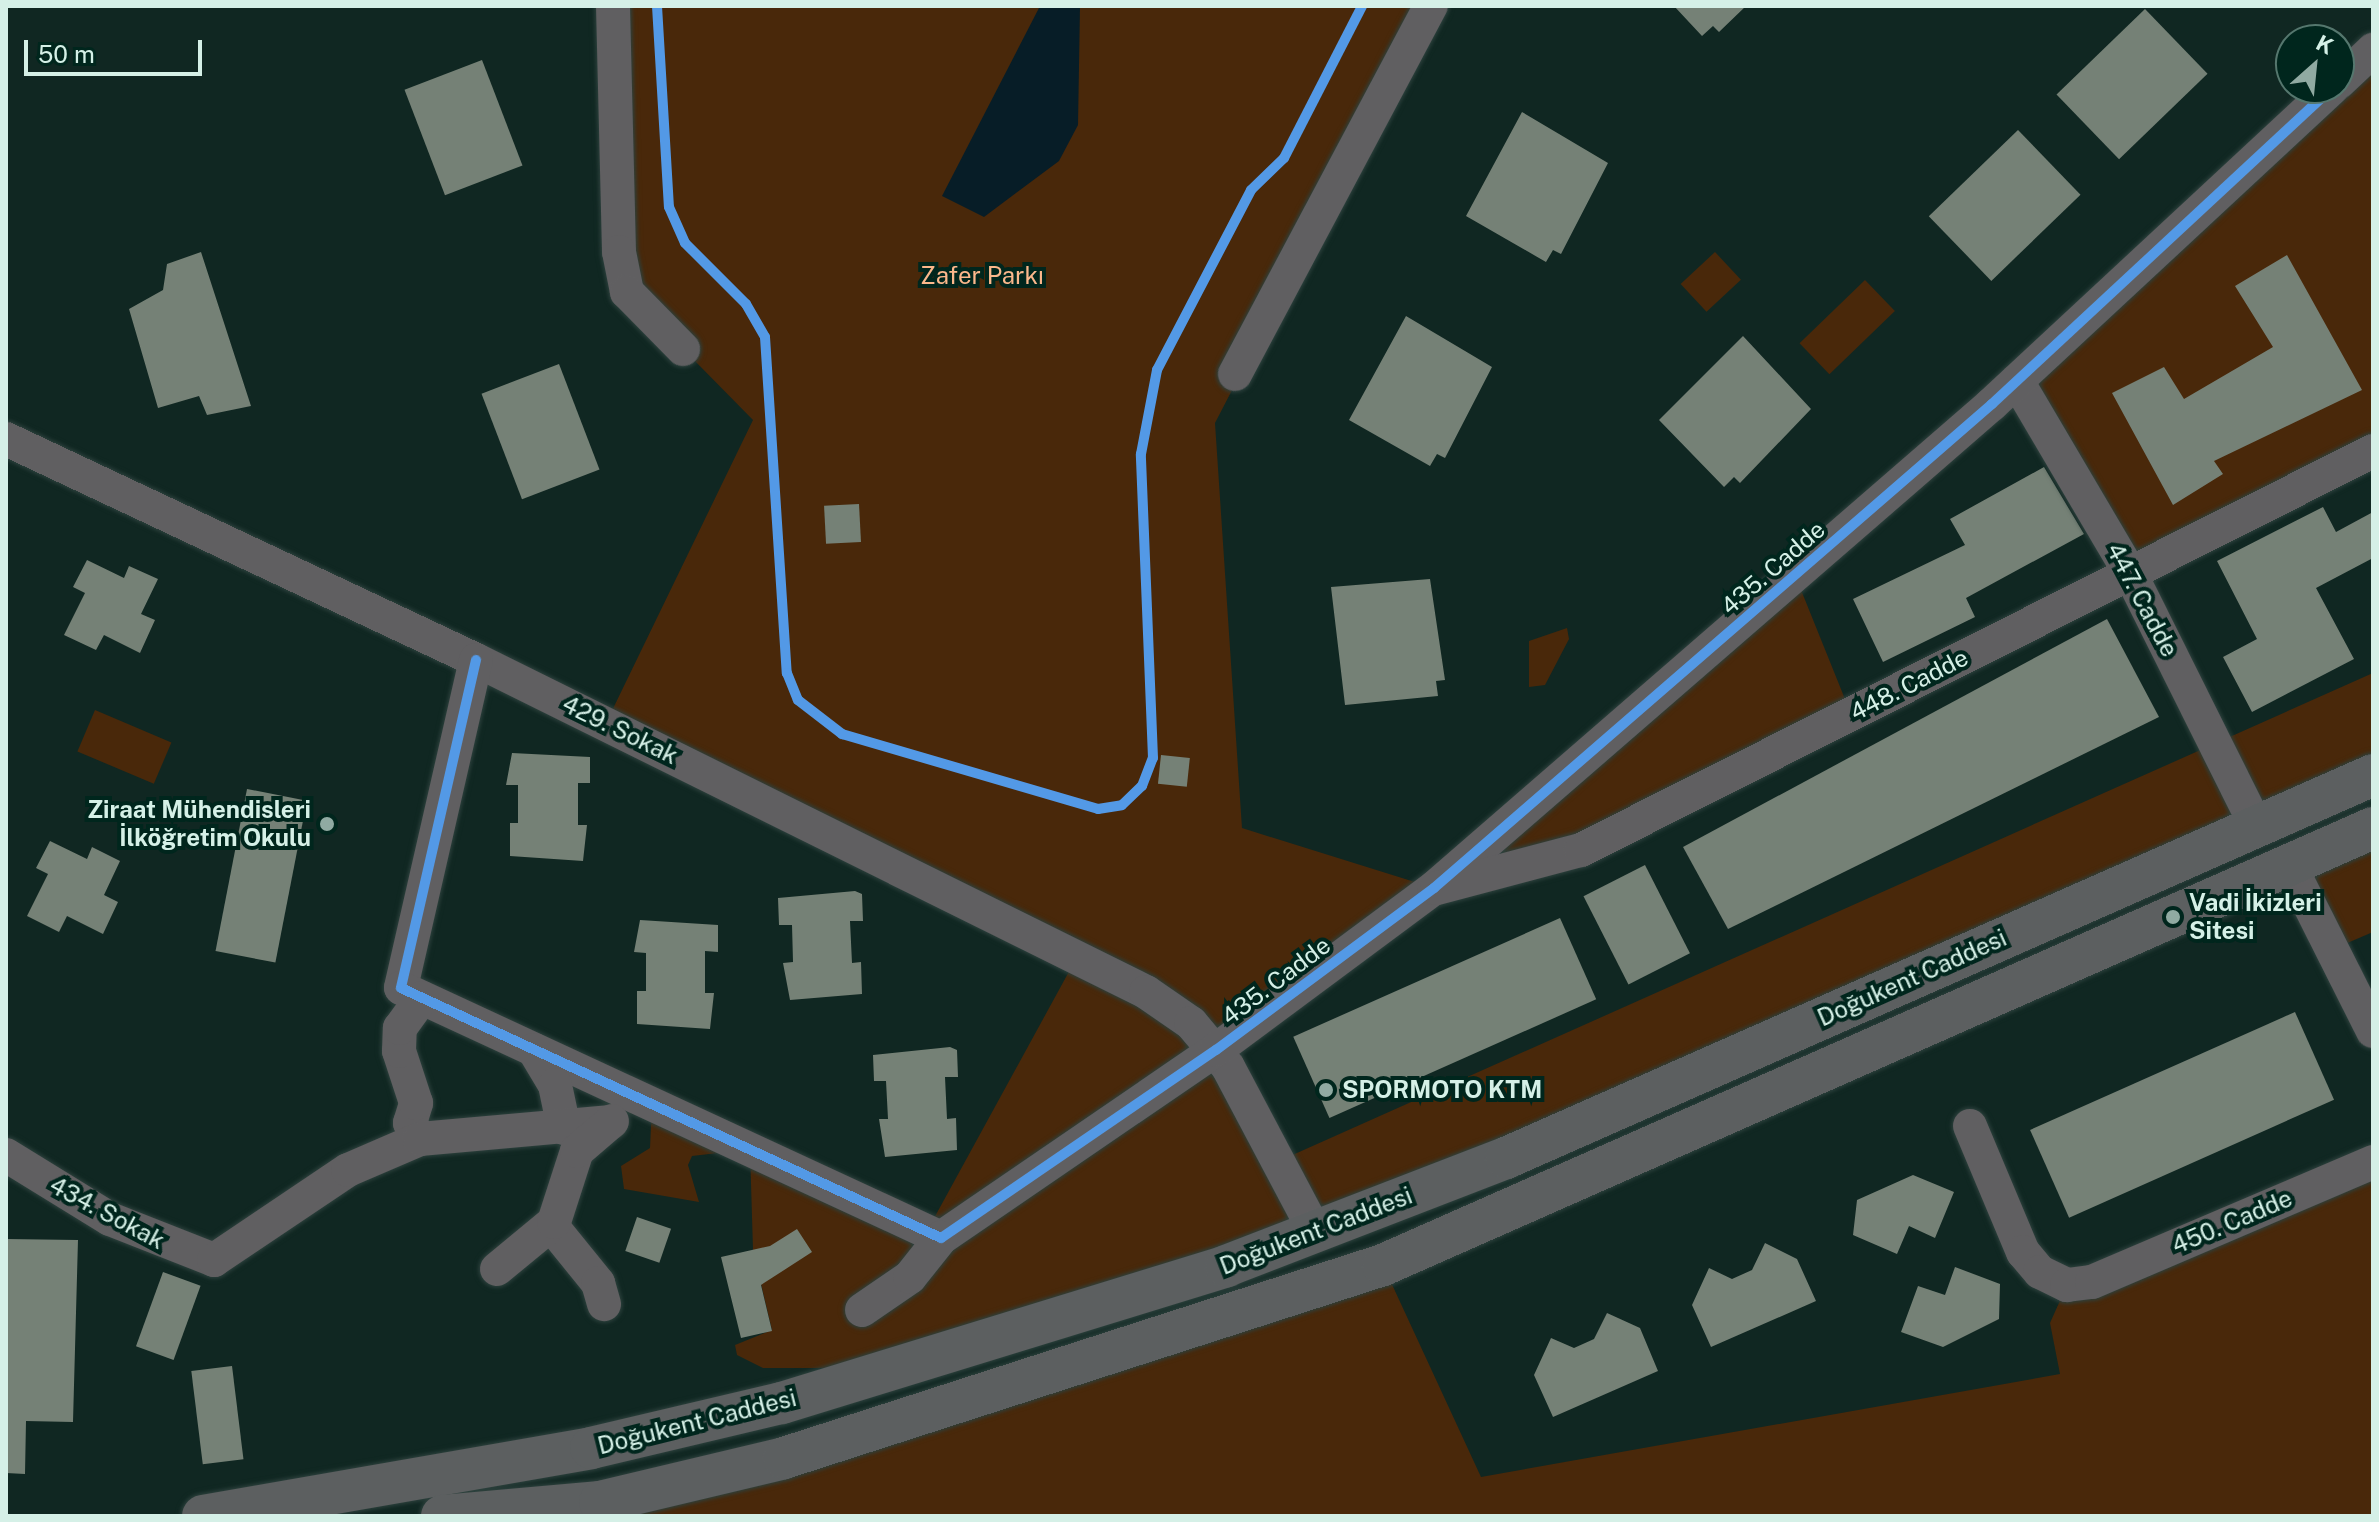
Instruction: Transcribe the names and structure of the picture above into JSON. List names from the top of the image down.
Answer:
{
  "streets": {
    "main road": ["Doğukent Caddesi"],
    "street": [
      "435. Cadde",
      "447. Cadde",
      "448. Cadde",
      "429. Sokak",
      "434. Sokak",
      "450. Cadde"
    ]
  },
  "crossings": [
    ["435. Cadde", "447. Cadde"],
    ["435. Cadde", "448. Cadde"],
    ["435. Cadde", "429. Sokak"],
    ["447. Cadde", "448. Cadde"],
    ["447. Cadde", "Doğukent Caddesi"],
    ["429. Sokak", "Doğukent Caddesi"]
  ],
  "parks": ["Zafer Parkı"],
  "places": ["Ziraat Mühendisleri İlköğretim Okulu", "Vadi İkizleri Sitesi", "SPORMOTO KTM"],
  "scale_bar": "50 m",
  "north": "top right"
}
